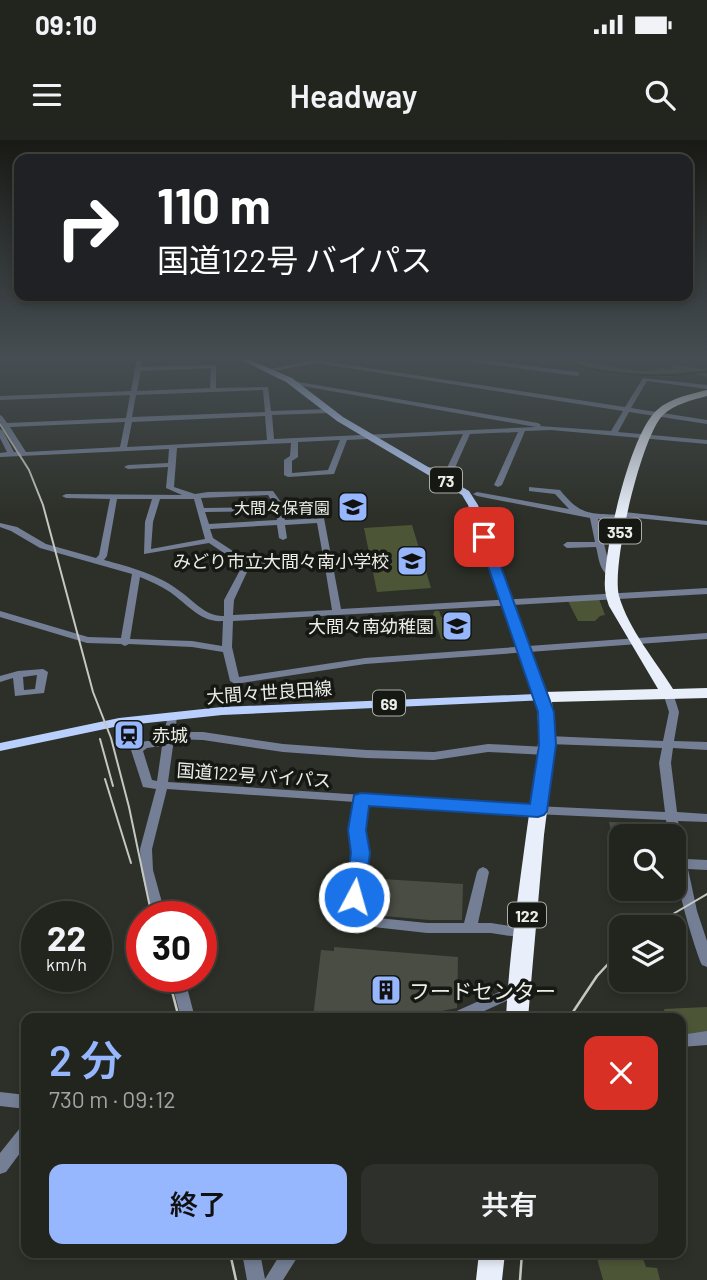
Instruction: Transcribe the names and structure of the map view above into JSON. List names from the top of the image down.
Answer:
{
  "streets": {
    "highway": ["353", "122"],
    "main road": ["73", "大間々世良田線", "69"],
    "street": ["国道122号 バイパス"]
  },
  "crossings": [
    ["73", "大間々世良田線"],
    ["73", "122"],
    ["大間々世良田線", "国道122号 バイパス"],
    ["大間々世良田線", "122"],
    ["国道122号 バイパス", "122"]
  ],
  "places": {
    "school or university": ["大間々保育園", "みどり市立大間々南小学校", "大間々南幼稚園"],
    "station": ["赤城"],
    "building": ["フードセンター"]
  },
  "page": {
    "status": "09:10",
    "header": "Headway",
    "turn": ["110 m", "国道122号 バイパス"],
    "speed": "22 km/h",
    "limit": "30",
    "heading": ["2 分", "730 m · 09:12"],
    "buttons": ["終了", "共有"]
  }
}
